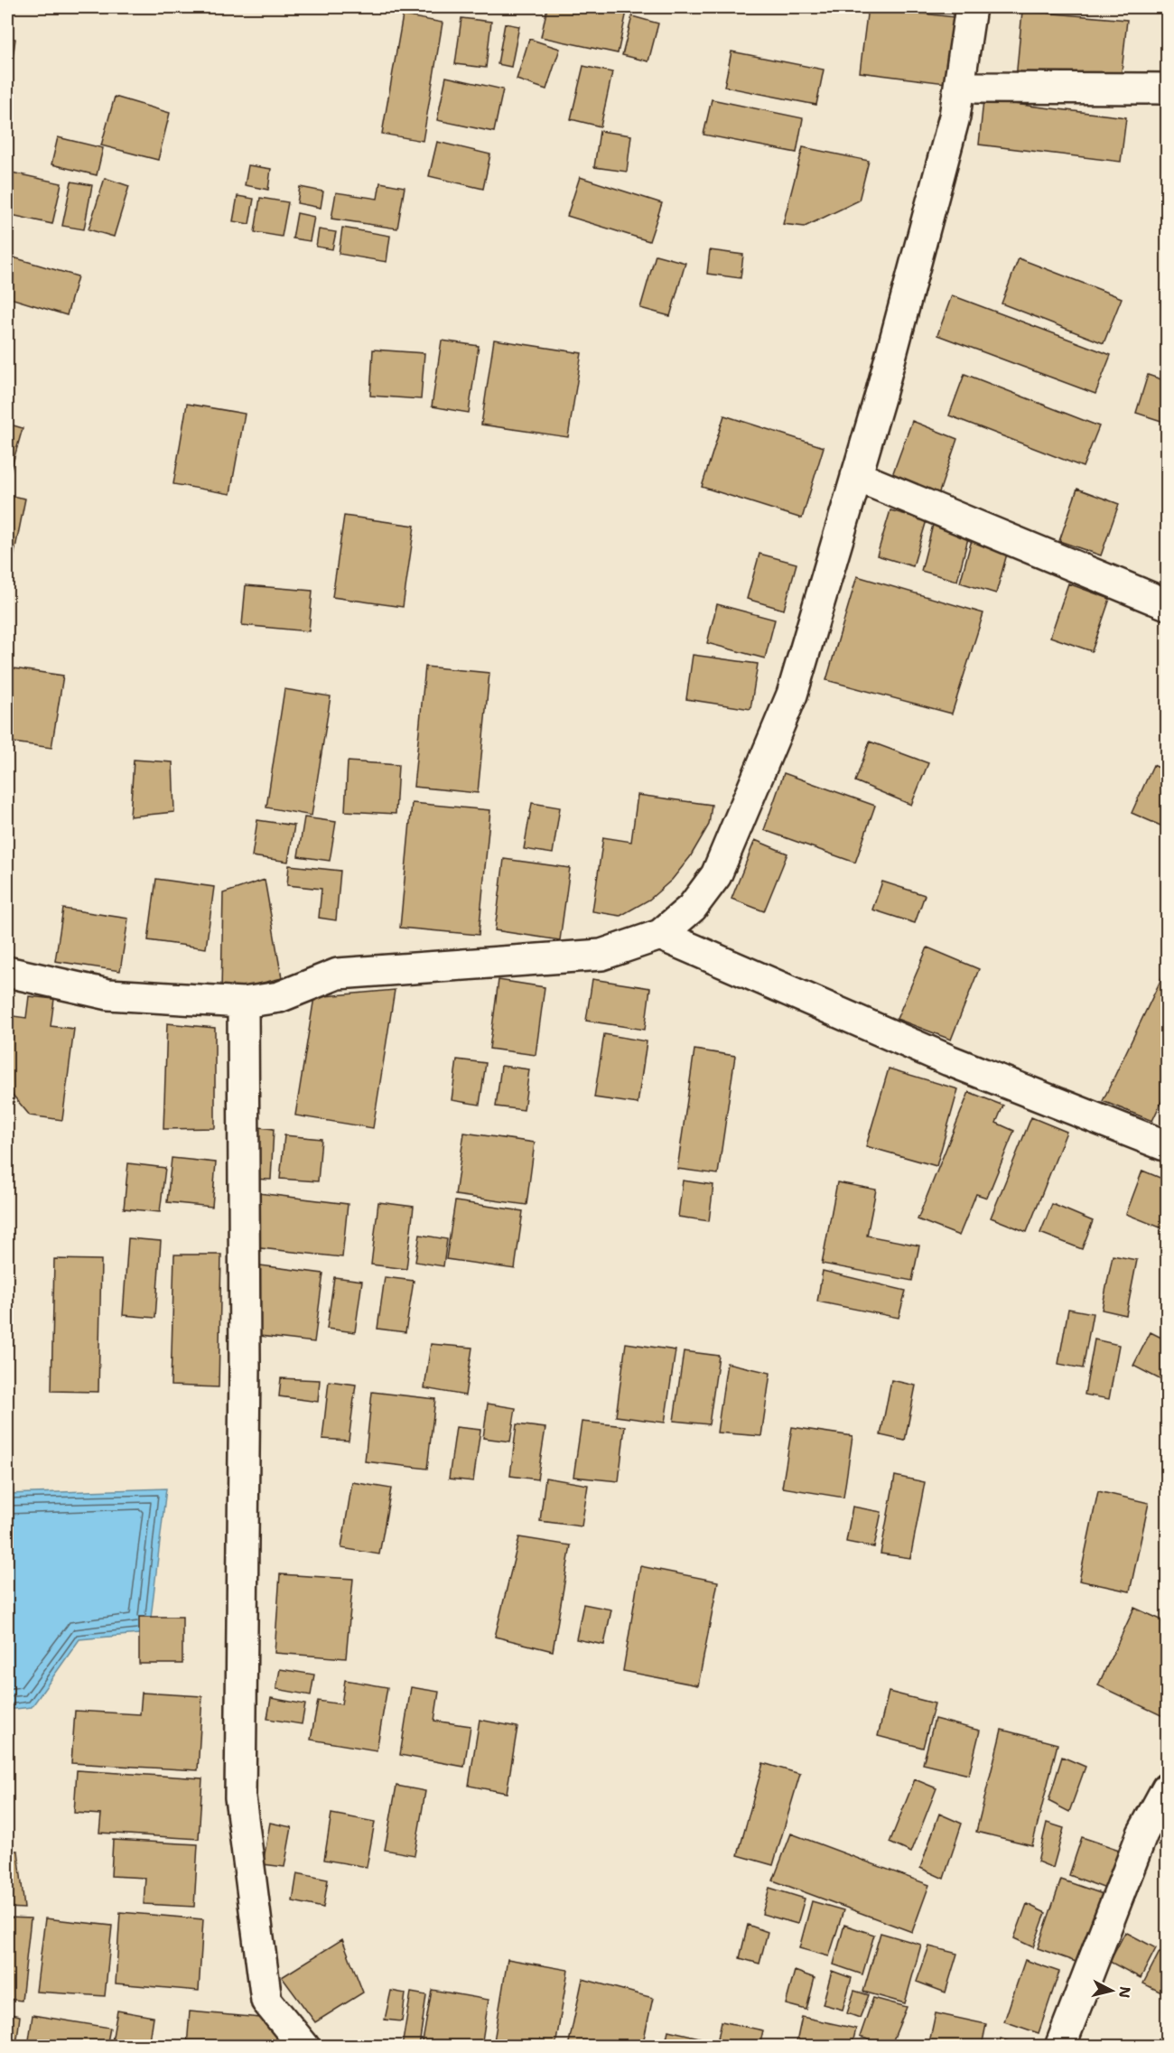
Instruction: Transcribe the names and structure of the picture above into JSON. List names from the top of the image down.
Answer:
{
  "north": "right"
}
